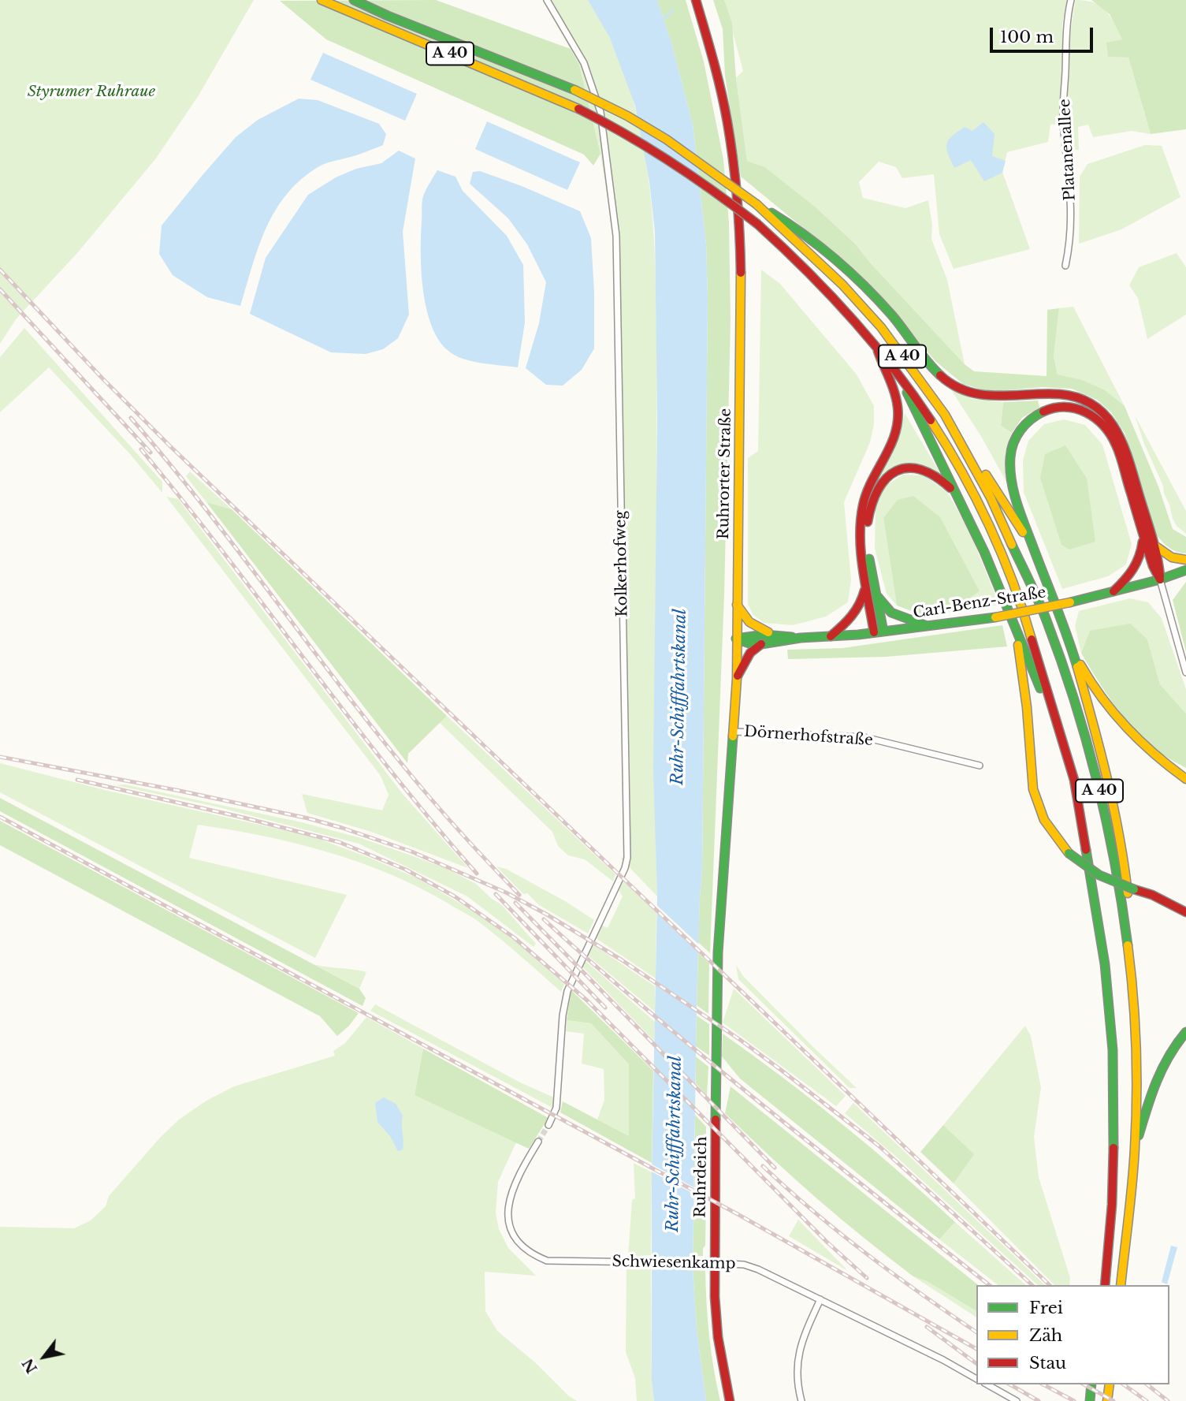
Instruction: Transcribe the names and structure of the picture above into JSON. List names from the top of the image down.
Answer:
{
  "streets": {
    "main road": [
      "A 40",
      "Ruhrorter Straße",
      "Carl-Benz-Straße",
      "Ruhrdeich"
    ],
    "street": [
      "Platanenallee",
      "Kolkerhofweg",
      "Dörnerhofstraße",
      "Schwiesenkamp"
    ]
  },
  "crossings": [
    ["Ruhrorter Straße", "Carl-Benz-Straße"],
    ["Ruhrorter Straße", "Dörnerhofstraße"],
    ["Ruhrorter Straße", "Ruhrdeich"]
  ],
  "water": ["Ruhr-Schifffahrtskanal"],
  "parks": ["Styrumer Ruhraue"],
  "legend": ["Frei", "Zäh", "Stau"],
  "scale_bar": "100 m",
  "north": "bottom left"
}
